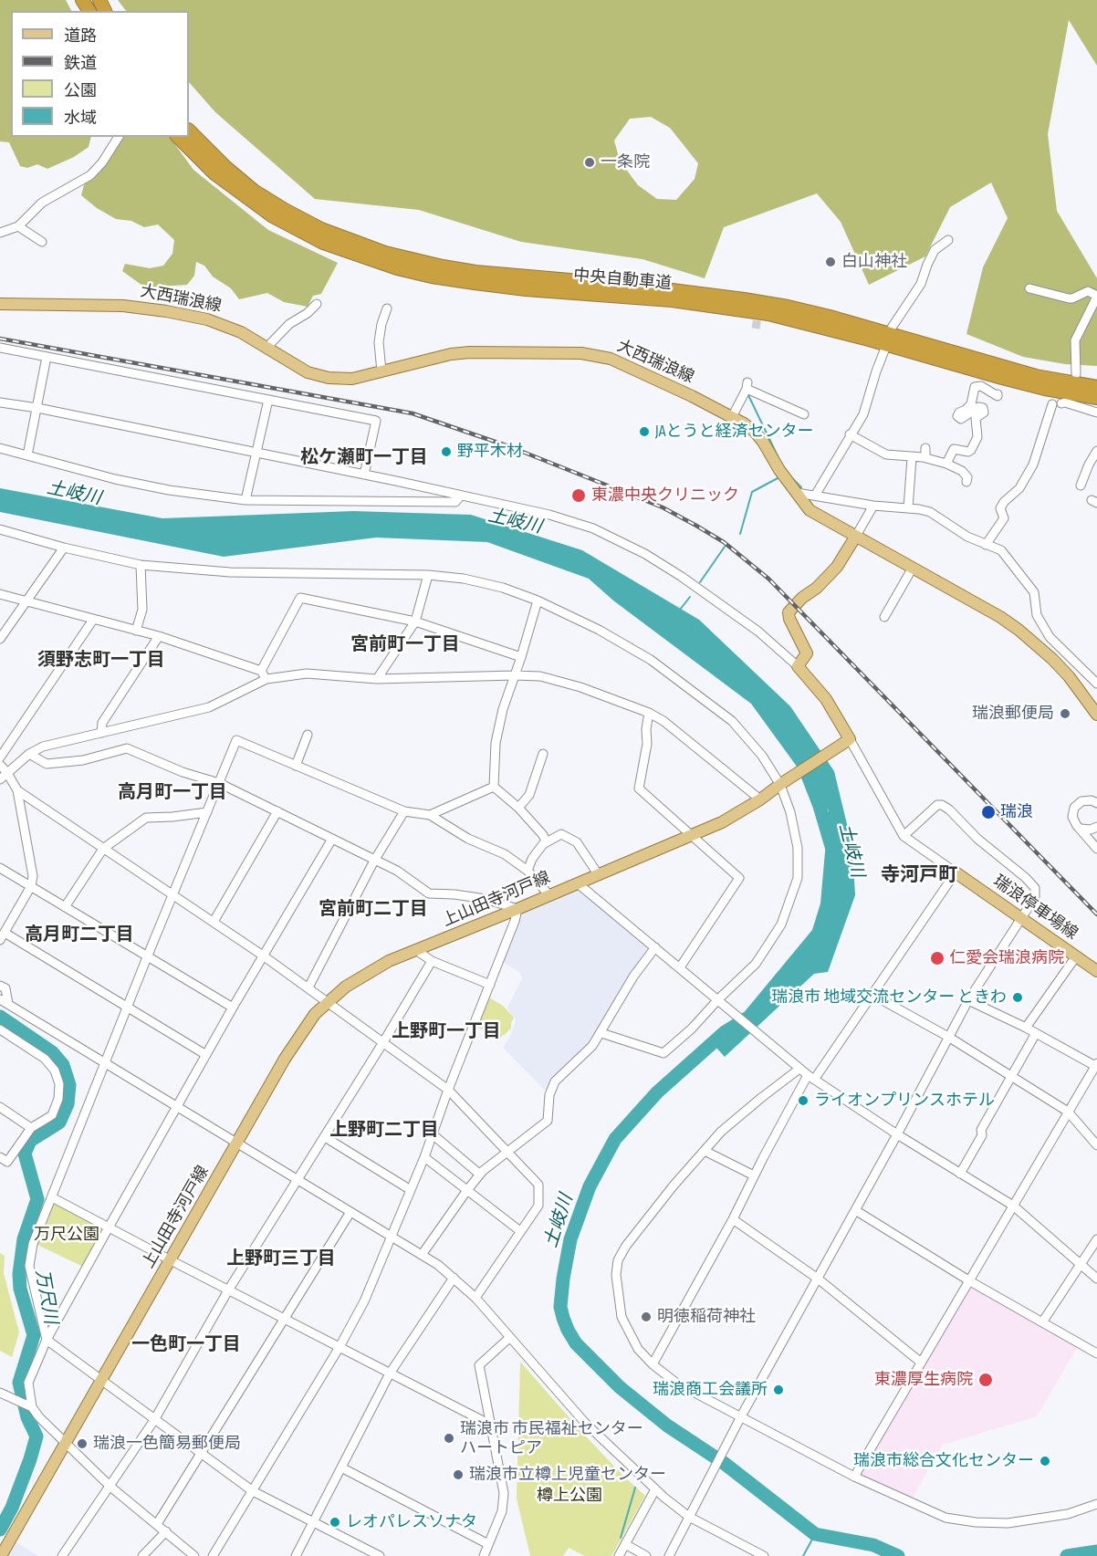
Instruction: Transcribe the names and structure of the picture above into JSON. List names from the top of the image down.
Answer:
{
  "streets": {
    "highway": ["中央自動車道"],
    "main road": ["大西瑞浪線", "上山田寺河戸線", "瑞浪停車場線"]
  },
  "districts": [
    "松ケ瀬町一丁目",
    "宮前町一丁目",
    "須野志町一丁目",
    "高月町一丁目",
    "寺河戸町",
    "宮前町二丁目",
    "高月町二丁目",
    "上野町一丁目",
    "上野町二丁目",
    "上野町三丁目",
    "一色町一丁目"
  ],
  "water": ["土岐川", "万尺川"],
  "parks": ["万尺公園", "樽上公園"],
  "places": [
    "一条院",
    "白山神社",
    "JAとうと経済センター",
    "野平木材",
    "東濃中央クリニック",
    "瑞浪郵便局",
    "瑞浪",
    "仁愛会瑞浪病院",
    "瑞浪市 地域交流センター ときわ",
    "ライオンプリンスホテル",
    "明徳稲荷神社",
    "東濃厚生病院",
    "瑞浪商工会議所",
    "瑞浪市 市民福祉センター ハートピア",
    "瑞浪一色簡易郵便局",
    "瑞浪市総合文化センター",
    "瑞浪市立樽上児童センター",
    "レオパレスソナタ"
  ],
  "legend": [
    "道路",
    "鉄道",
    "公園",
    "水域"
  ]
}
